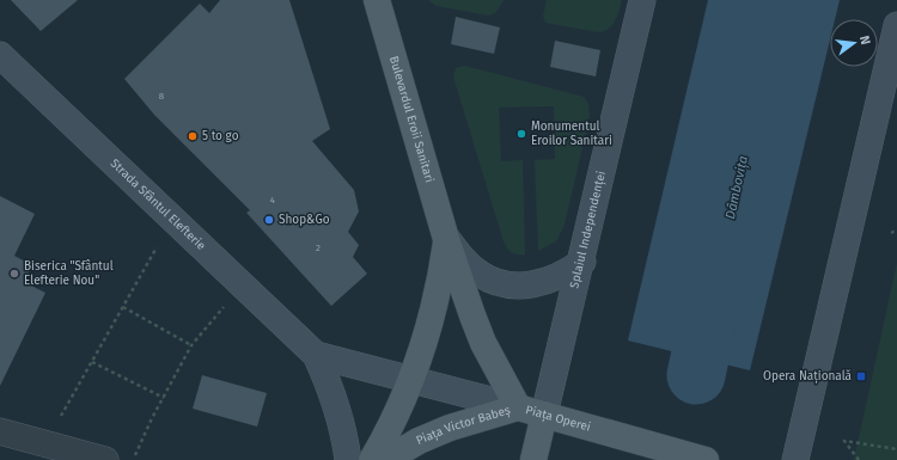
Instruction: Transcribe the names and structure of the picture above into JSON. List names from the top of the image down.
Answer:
{
  "streets": {
    "main road": [
      "Bulevardul Eroii Sanitari",
      "Strada Sfântul Elefterie",
      "Splaiul Independenței",
      "Piața Operei",
      "Piața Victor Babeș"
    ]
  },
  "crossings": [
    ["Bulevardul Eroii Sanitari", "Strada Sfântul Elefterie"],
    ["Bulevardul Eroii Sanitari", "Piața Operei"],
    ["Bulevardul Eroii Sanitari", "Piața Victor Babeș"],
    ["Strada Sfântul Elefterie", "Piața Operei"],
    ["Splaiul Independenței", "Piața Operei"],
    ["Piața Operei", "Piața Victor Babeș"]
  ],
  "water": ["Dâmbovița"],
  "places": {
    "other": [
      "Monumentul Eroilor Sanitari",
      "5 to go",
      "Shop&Go",
      "Biserica \"Sfântul Elefterie Nou\""
    ],
    "transit": ["Opera Națională"]
  },
  "house_numbers": ["8", "4", "2"],
  "north": "right"
}
